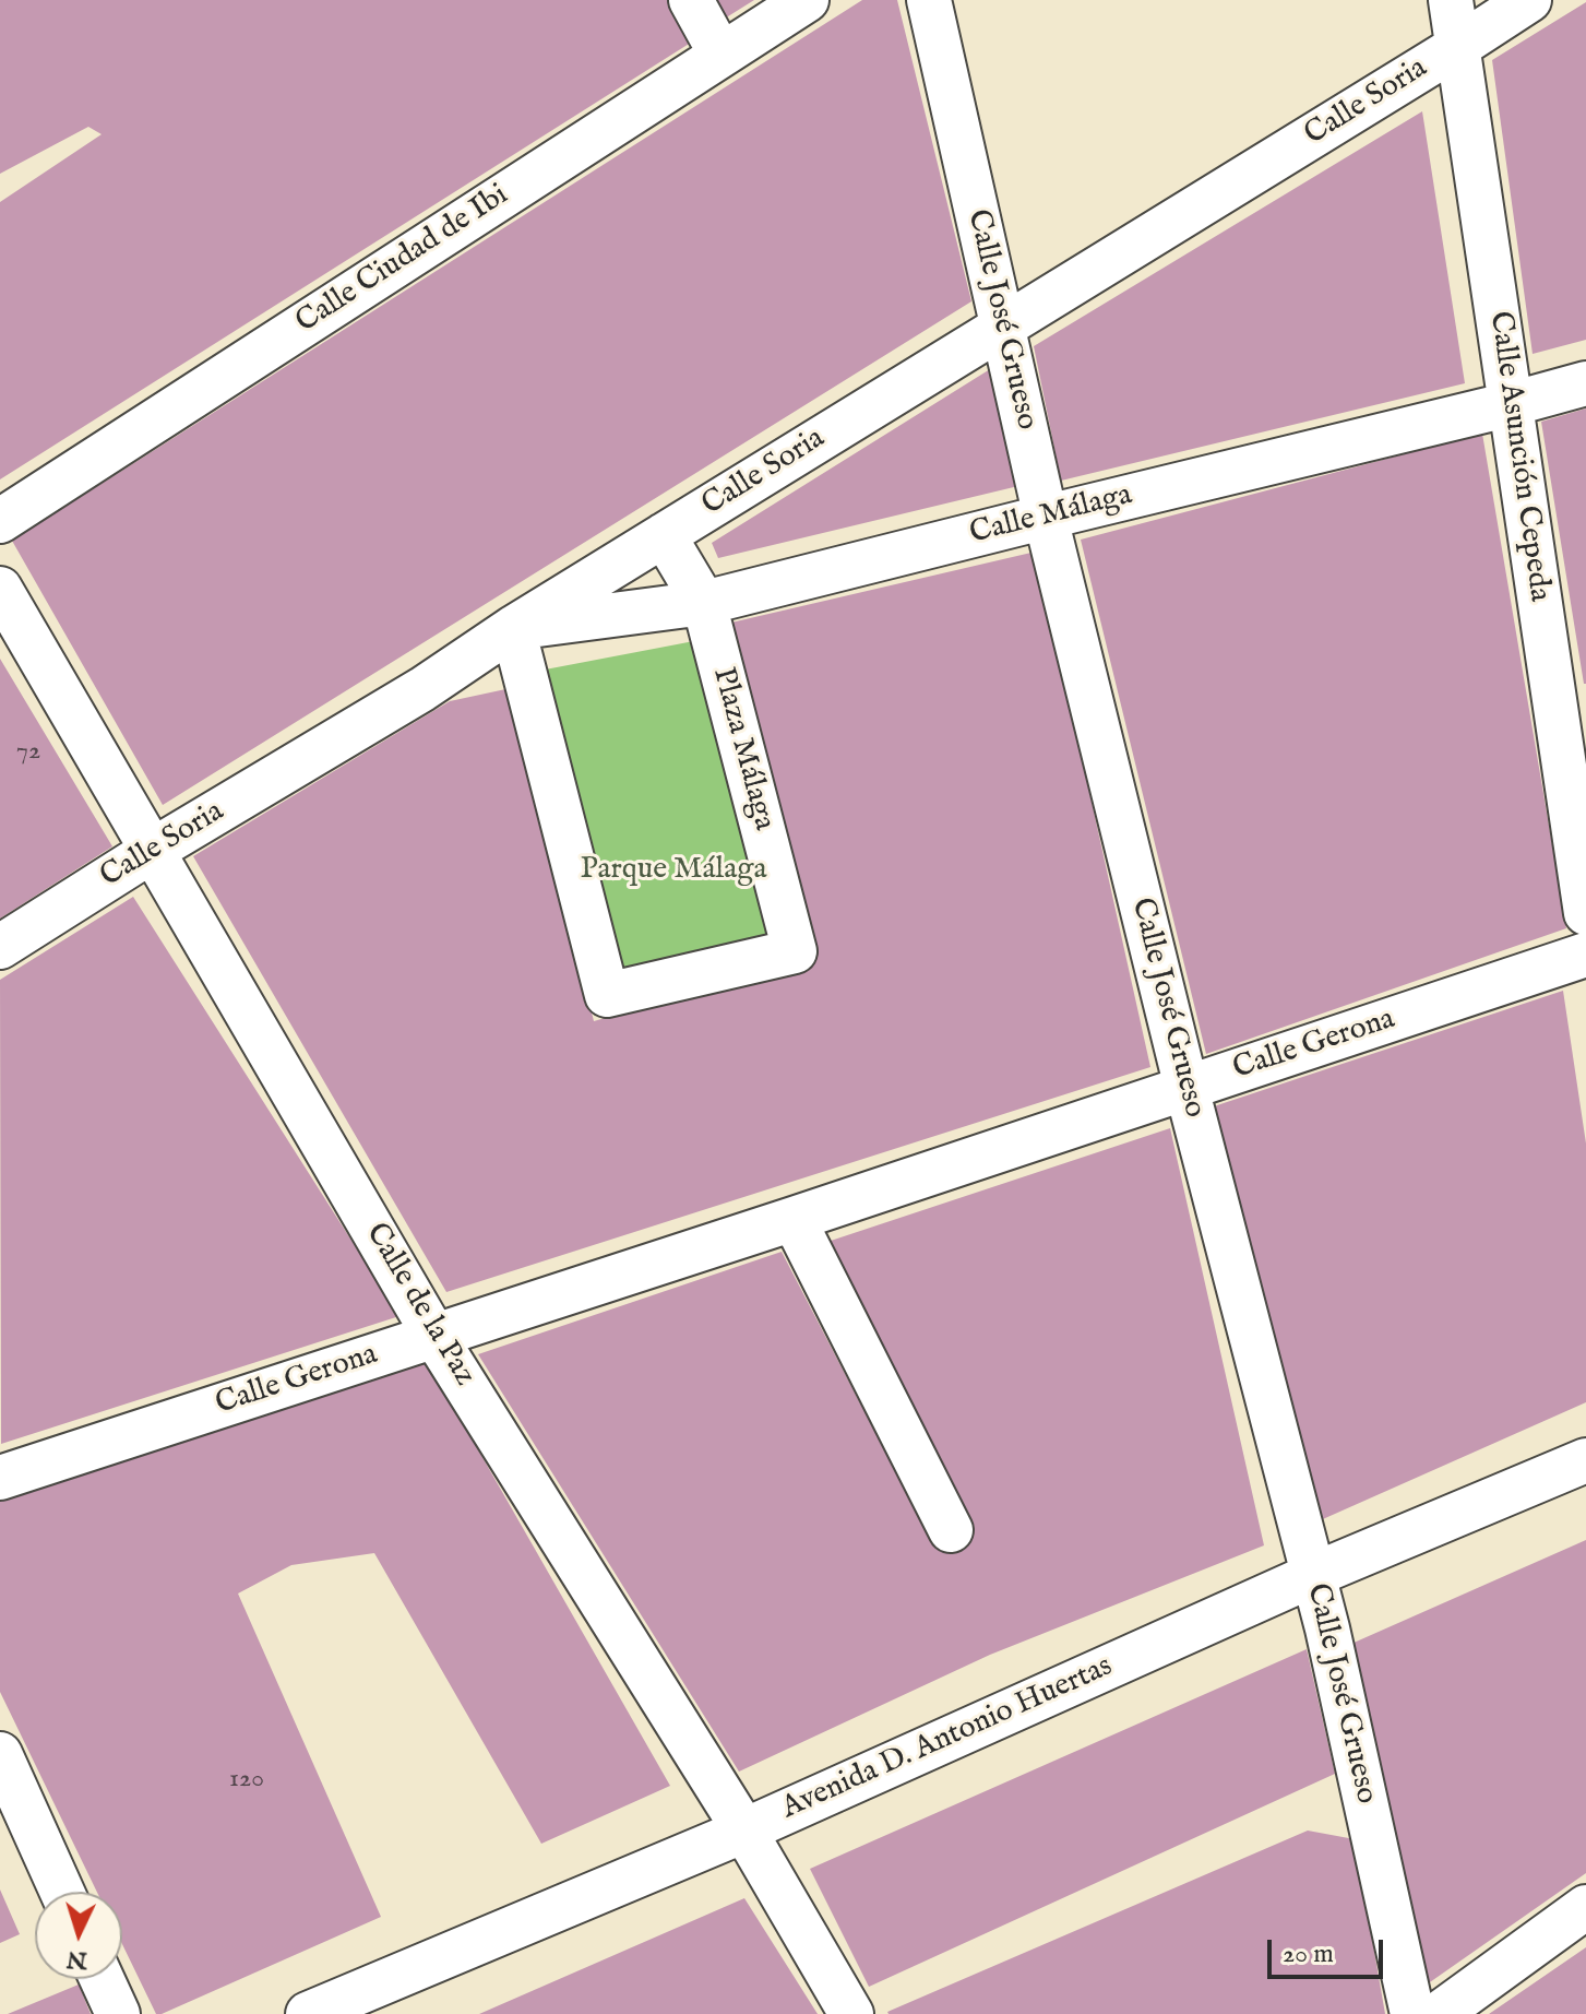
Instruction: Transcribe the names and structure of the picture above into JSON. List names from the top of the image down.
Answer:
{
  "streets": {
    "street": [
      "Calle Soria",
      "Calle Ciudad de Ibi",
      "Calle José Grueso",
      "Calle Asunción Cepeda",
      "Calle Málaga",
      "Plaza Málaga",
      "Calle Gerona",
      "Calle de la Paz",
      "Avenida D. Antonio Huertas"
    ]
  },
  "crossings": [
    ["Calle Soria", "Calle José Grueso"],
    ["Calle Soria", "Calle Asunción Cepeda"],
    ["Calle Soria", "Calle Málaga"],
    ["Calle Soria", "Plaza Málaga"],
    ["Calle Soria", "Calle de la Paz"],
    ["Calle José Grueso", "Calle Málaga"],
    ["Calle José Grueso", "Calle Gerona"],
    ["Calle José Grueso", "Avenida D. Antonio Huertas"],
    ["Calle Asunción Cepeda", "Calle Málaga"],
    ["Calle Málaga", "Plaza Málaga"],
    ["Calle Gerona", "Calle de la Paz"],
    ["Calle de la Paz", "Avenida D. Antonio Huertas"]
  ],
  "parks": ["Parque Málaga"],
  "house_numbers": ["72", "120"],
  "scale_bar": "20 m",
  "north": "bottom"
}
